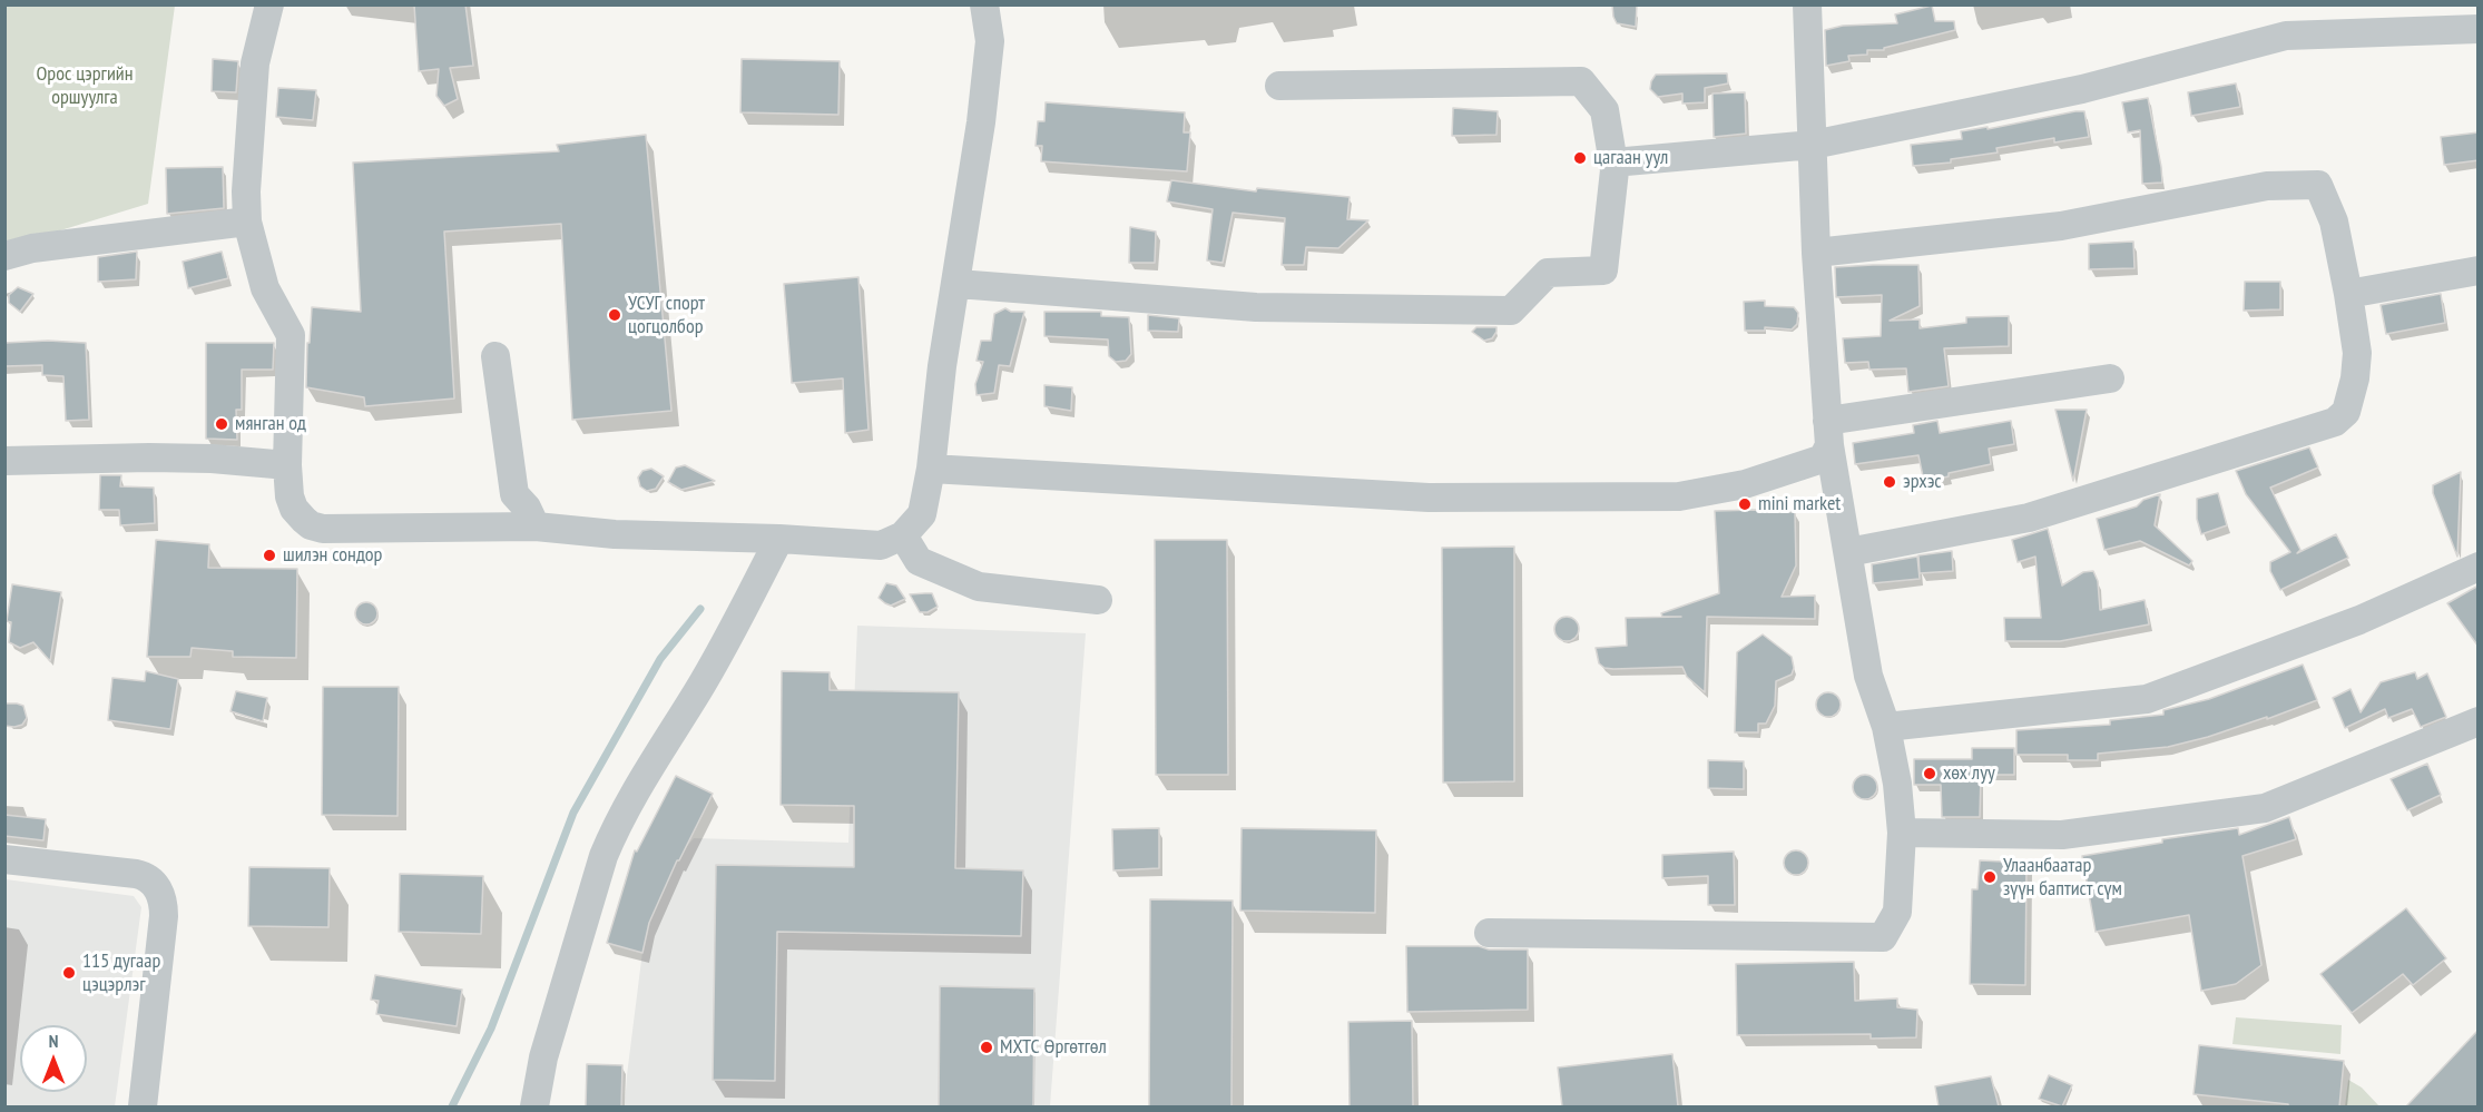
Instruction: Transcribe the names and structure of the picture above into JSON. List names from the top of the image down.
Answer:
{
  "parks": ["Орос цэргийн оршуулга"],
  "places": [
    "цагаан уул",
    "УСУГ спорт цогцолбор",
    "мянган од",
    "эрхэс",
    "mini market",
    "шилэн сондор",
    "хөх луу",
    "Улаанбаатар зүүн баптист сүм",
    "115 дугаар цэцэрлэг",
    "МХТС Өргөтгөл"
  ],
  "north": "top"
}
